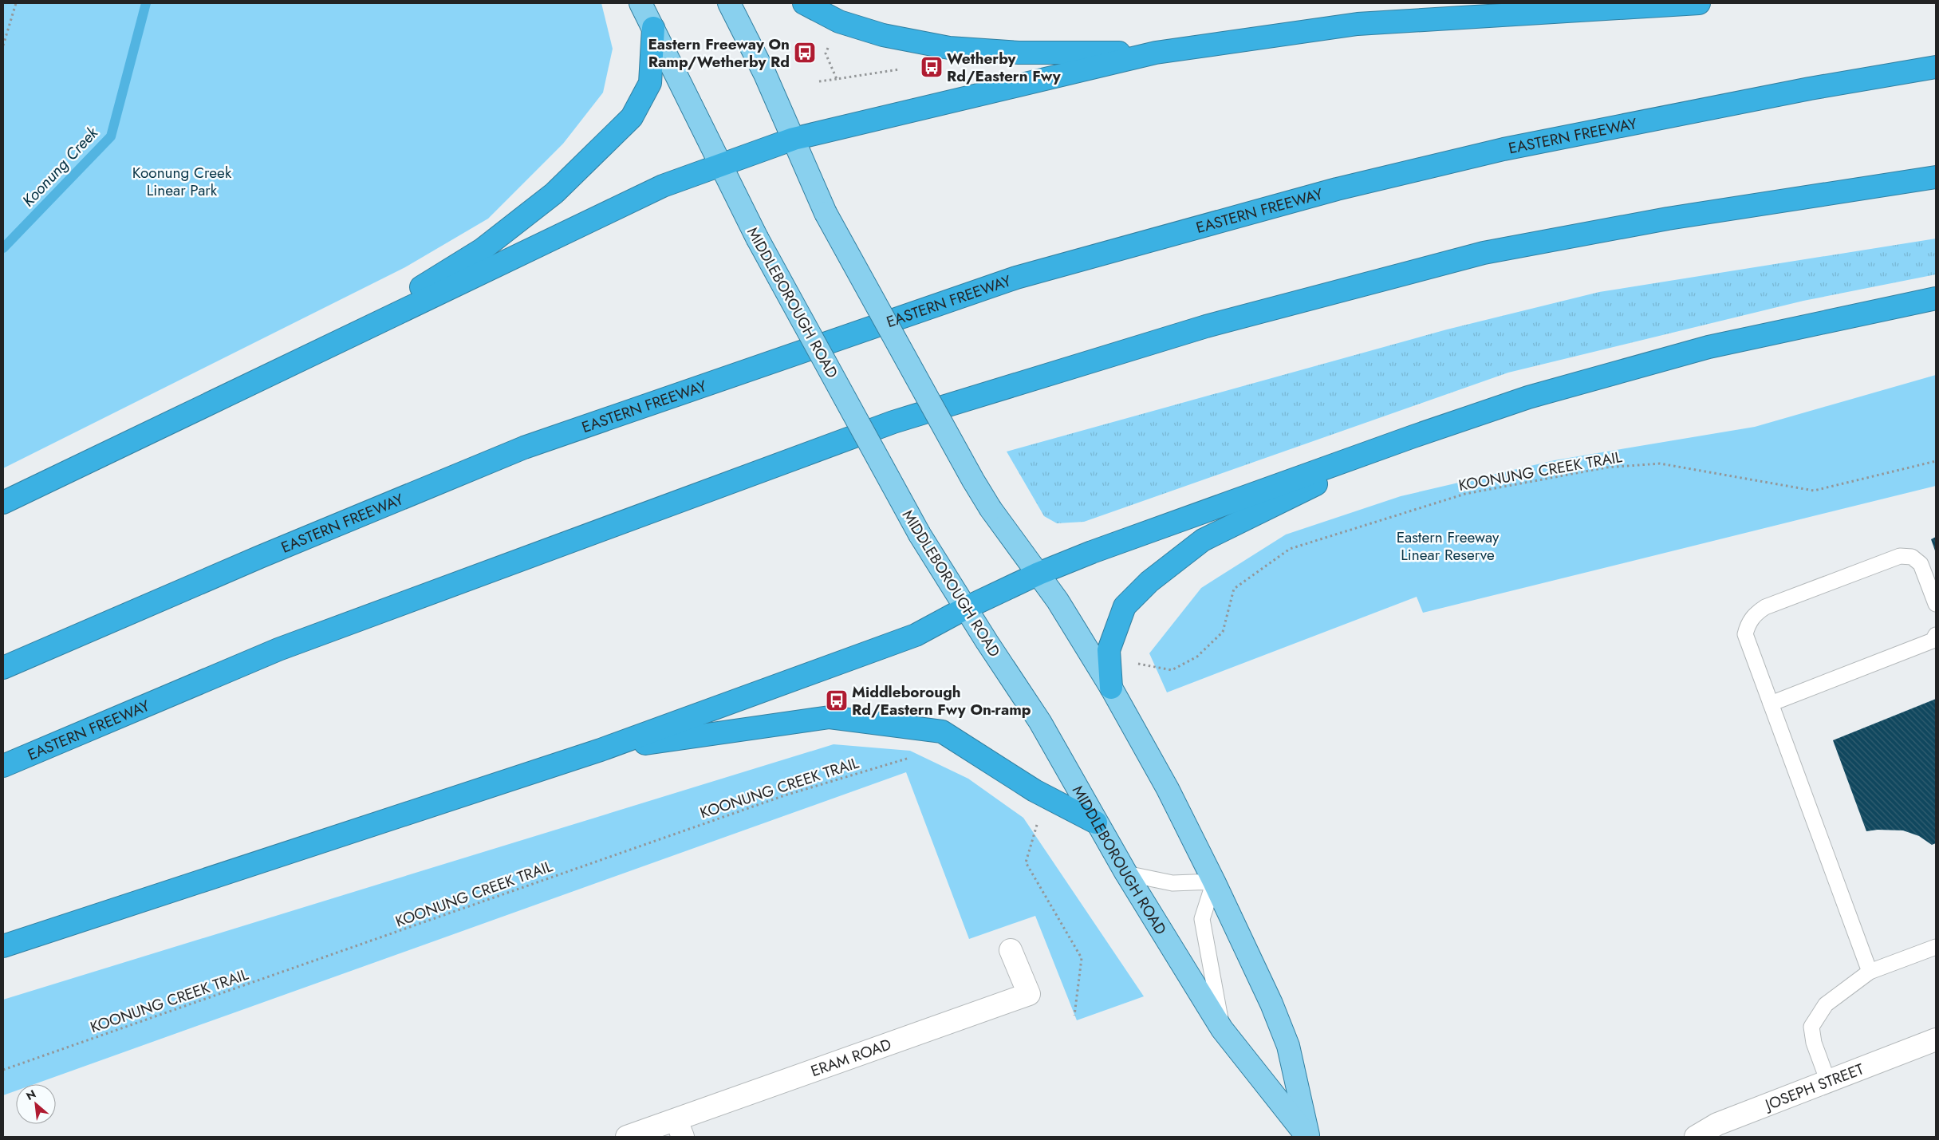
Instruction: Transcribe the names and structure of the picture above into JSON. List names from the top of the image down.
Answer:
{
  "streets": {
    "highway": ["EASTERN FREEWAY"],
    "main road": ["MIDDLEBOROUGH ROAD"],
    "street": ["ERAM ROAD", "JOSEPH STREET"],
    "path": ["KOONUNG CREEK TRAIL"]
  },
  "water": ["Koonung Creek"],
  "parks": ["Koonung Creek Linear Park", "Eastern Freeway Linear Reserve"],
  "places": {
    "bus stop": ["Eastern Freeway On Ramp/Wetherby Rd", "Wetherby Rd/Eastern Fwy", "Middleborough Rd/Eastern Fwy On-ramp"]
  },
  "north": "top left"
}
